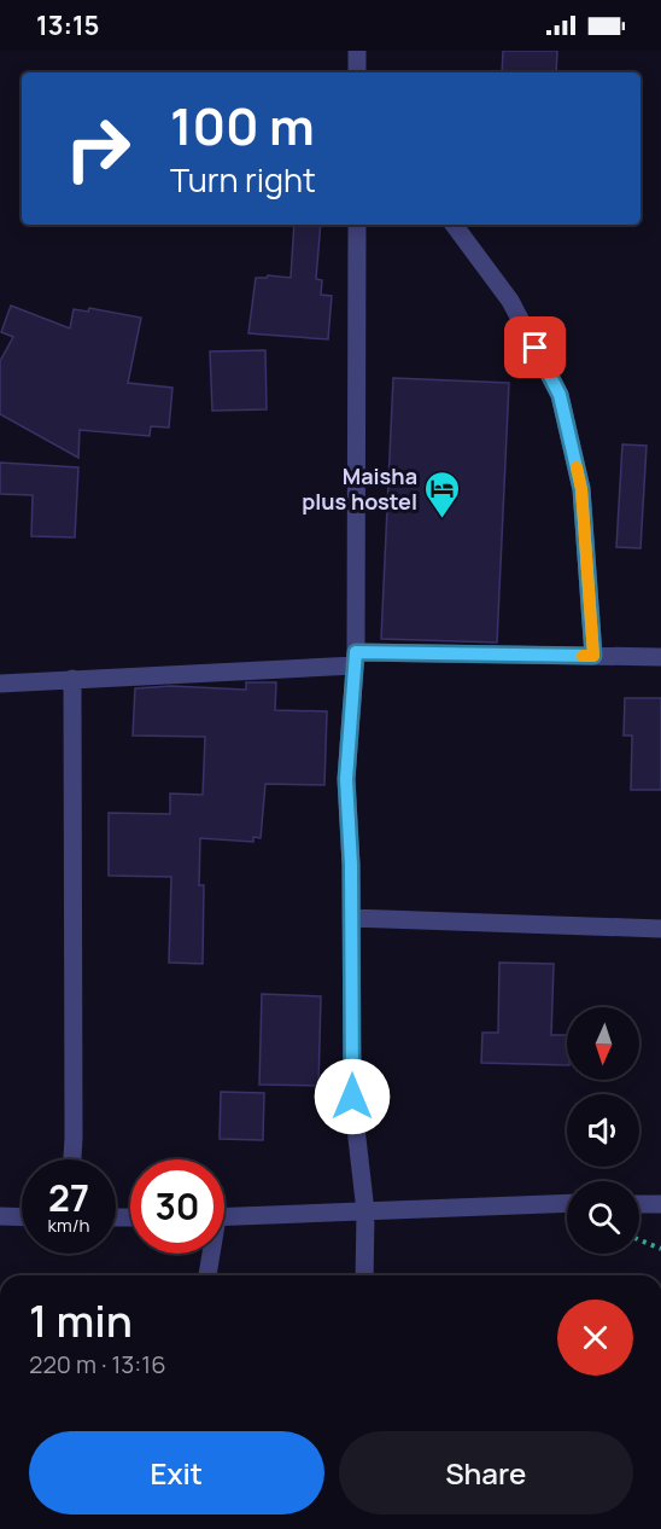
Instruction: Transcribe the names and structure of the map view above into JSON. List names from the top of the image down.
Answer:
{
  "places": {
    "hotel": ["Maisha plus hostel"]
  },
  "north": "bottom",
  "page": {
    "status": "13:15",
    "turn": ["100 m", "Turn right"],
    "speed": "27 km/h",
    "limit": "30",
    "heading": ["1 min", "220 m · 13:16"],
    "buttons": ["Exit", "Share"]
  }
}
